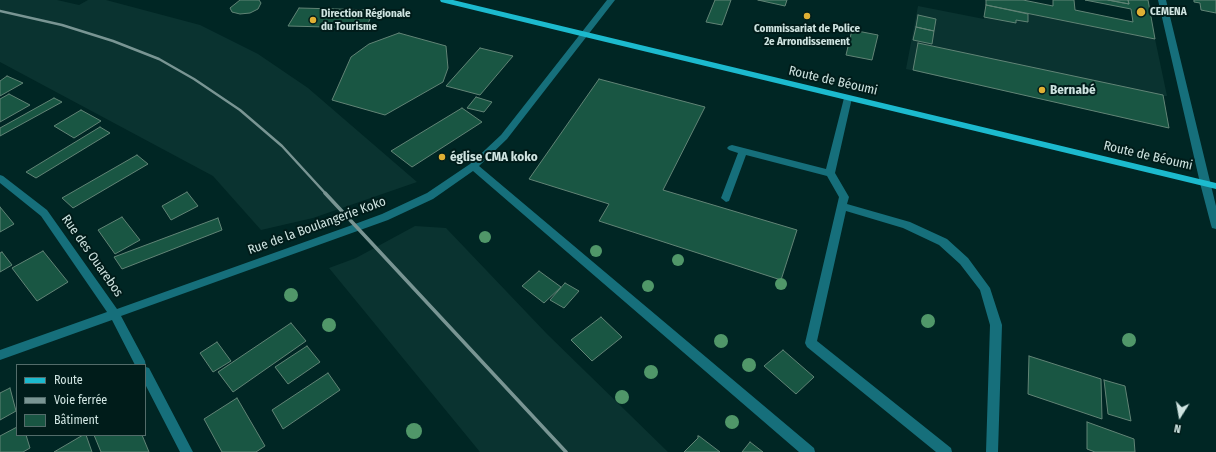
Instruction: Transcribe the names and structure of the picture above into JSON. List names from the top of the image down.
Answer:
{
  "streets": {
    "main road": ["Route de Béoumi"],
    "street": ["Rue de la Boulangerie Koko", "Rue des Ouarebos"]
  },
  "crossings": [
    ["Route de Béoumi", "Rue de la Boulangerie Koko"],
    ["Rue de la Boulangerie Koko", "Rue des Ouarebos"]
  ],
  "places": [
    "CEMENA",
    "Commissariat de Police 2e Arrondissement",
    "Direction Régionale du Tourisme",
    "Bernabé",
    "église CMA koko"
  ],
  "legend": ["Route", "Voie ferrée", "Bâtiment"],
  "north": "bottom"
}
